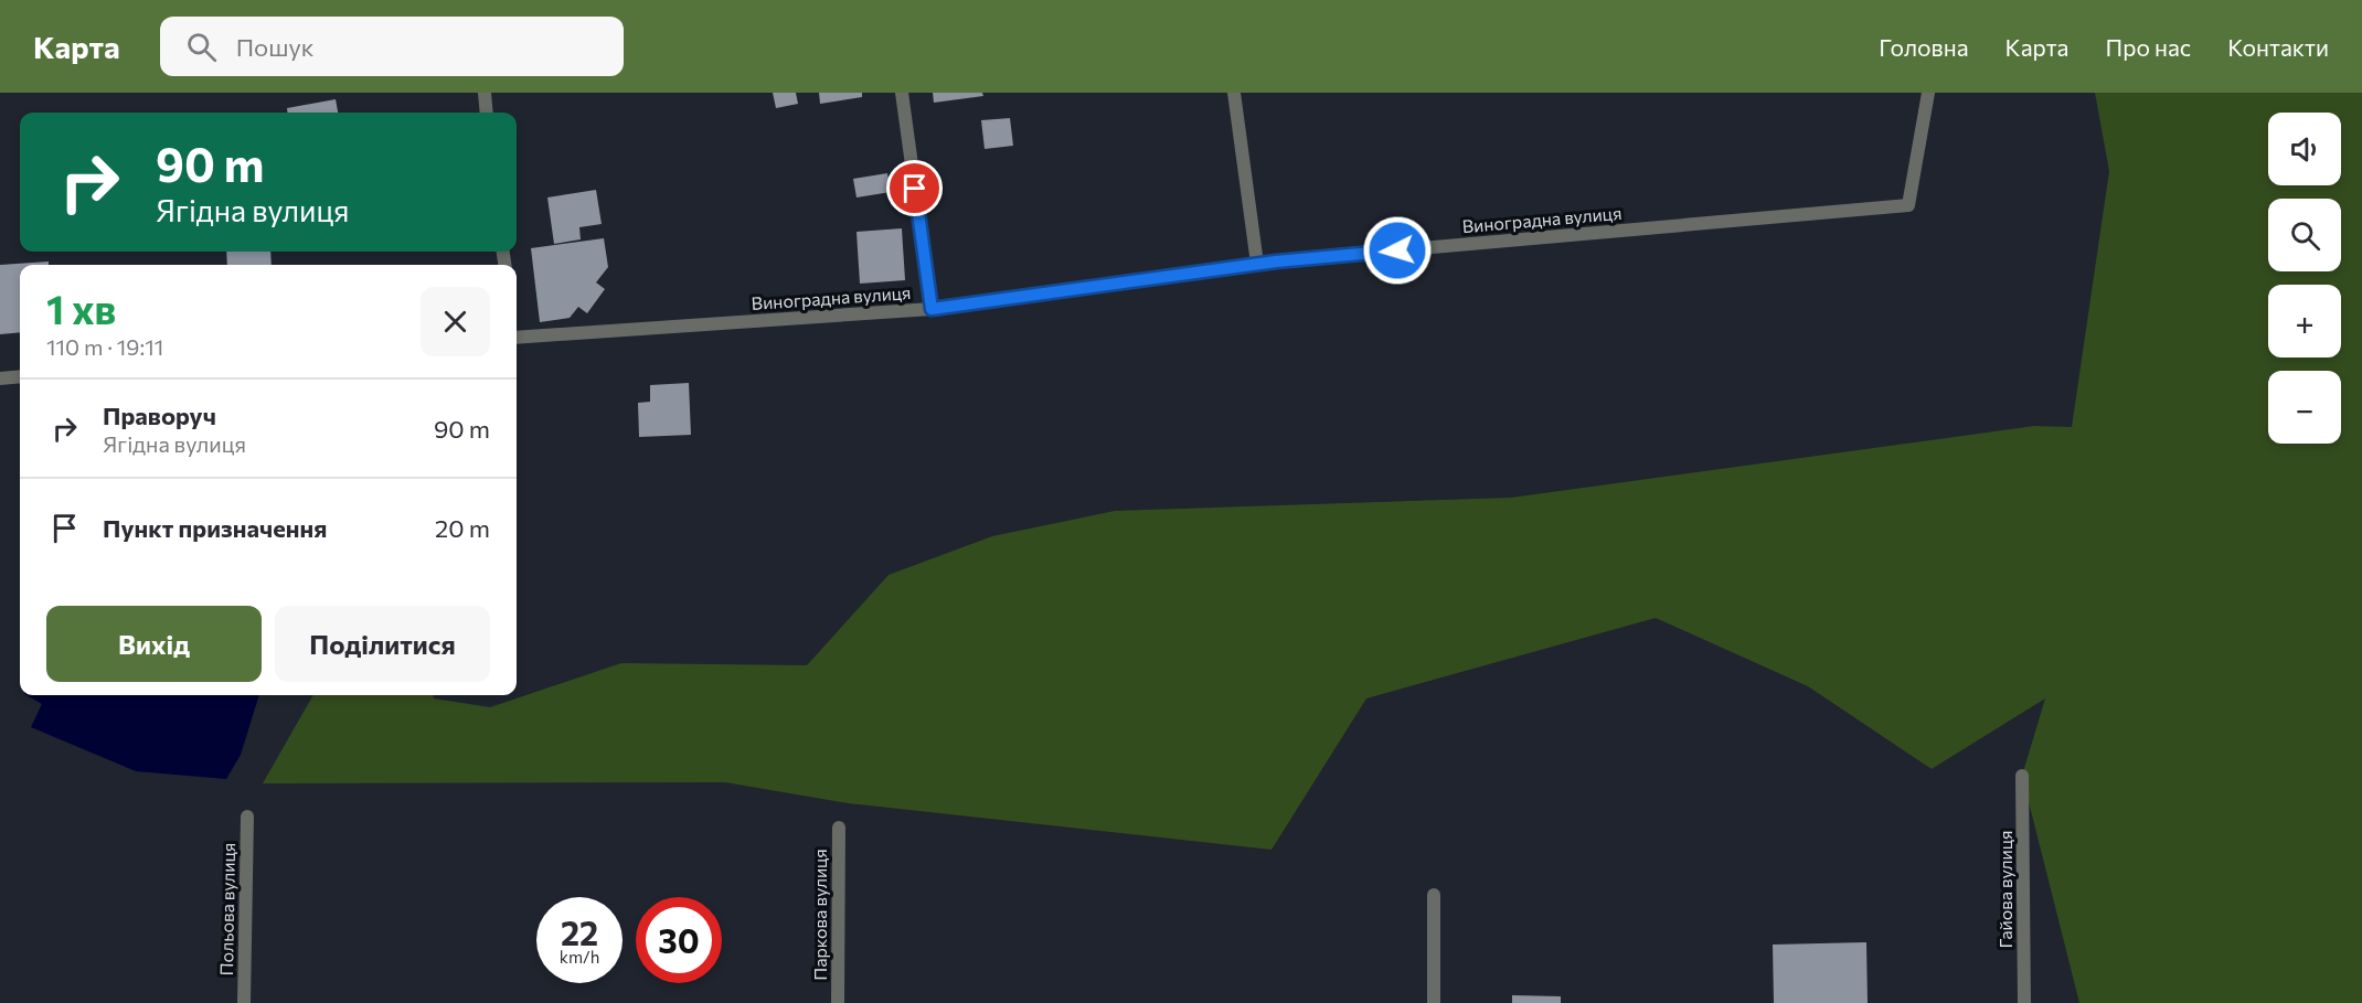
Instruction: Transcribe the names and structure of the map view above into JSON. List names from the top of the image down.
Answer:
{
  "streets": {
    "street": [
      "Виноградна вулиця",
      "Гайова вулиця",
      "Польова вулиця",
      "Паркова вулиця"
    ]
  },
  "page": {
    "header": "Карта",
    "search": "Пошук",
    "nav": [
      "Головна",
      "Карта",
      "Про нас",
      "Контакти"
    ],
    "map_buttons": ["+", "−"],
    "turn": ["90 m", "Ягідна вулиця"],
    "heading": ["1 хв", "110 m · 19:11"],
    "list": [
      {
        "name": "Праворуч",
        "note": "Ягідна вулиця",
        "value": "90 m"
      },
      {
        "name": "Пункт призначення",
        "value": "20 m"
      }
    ],
    "buttons": ["Вихід", "Поділитися"],
    "speed": "22 km/h",
    "limit": "30"
  }
}
